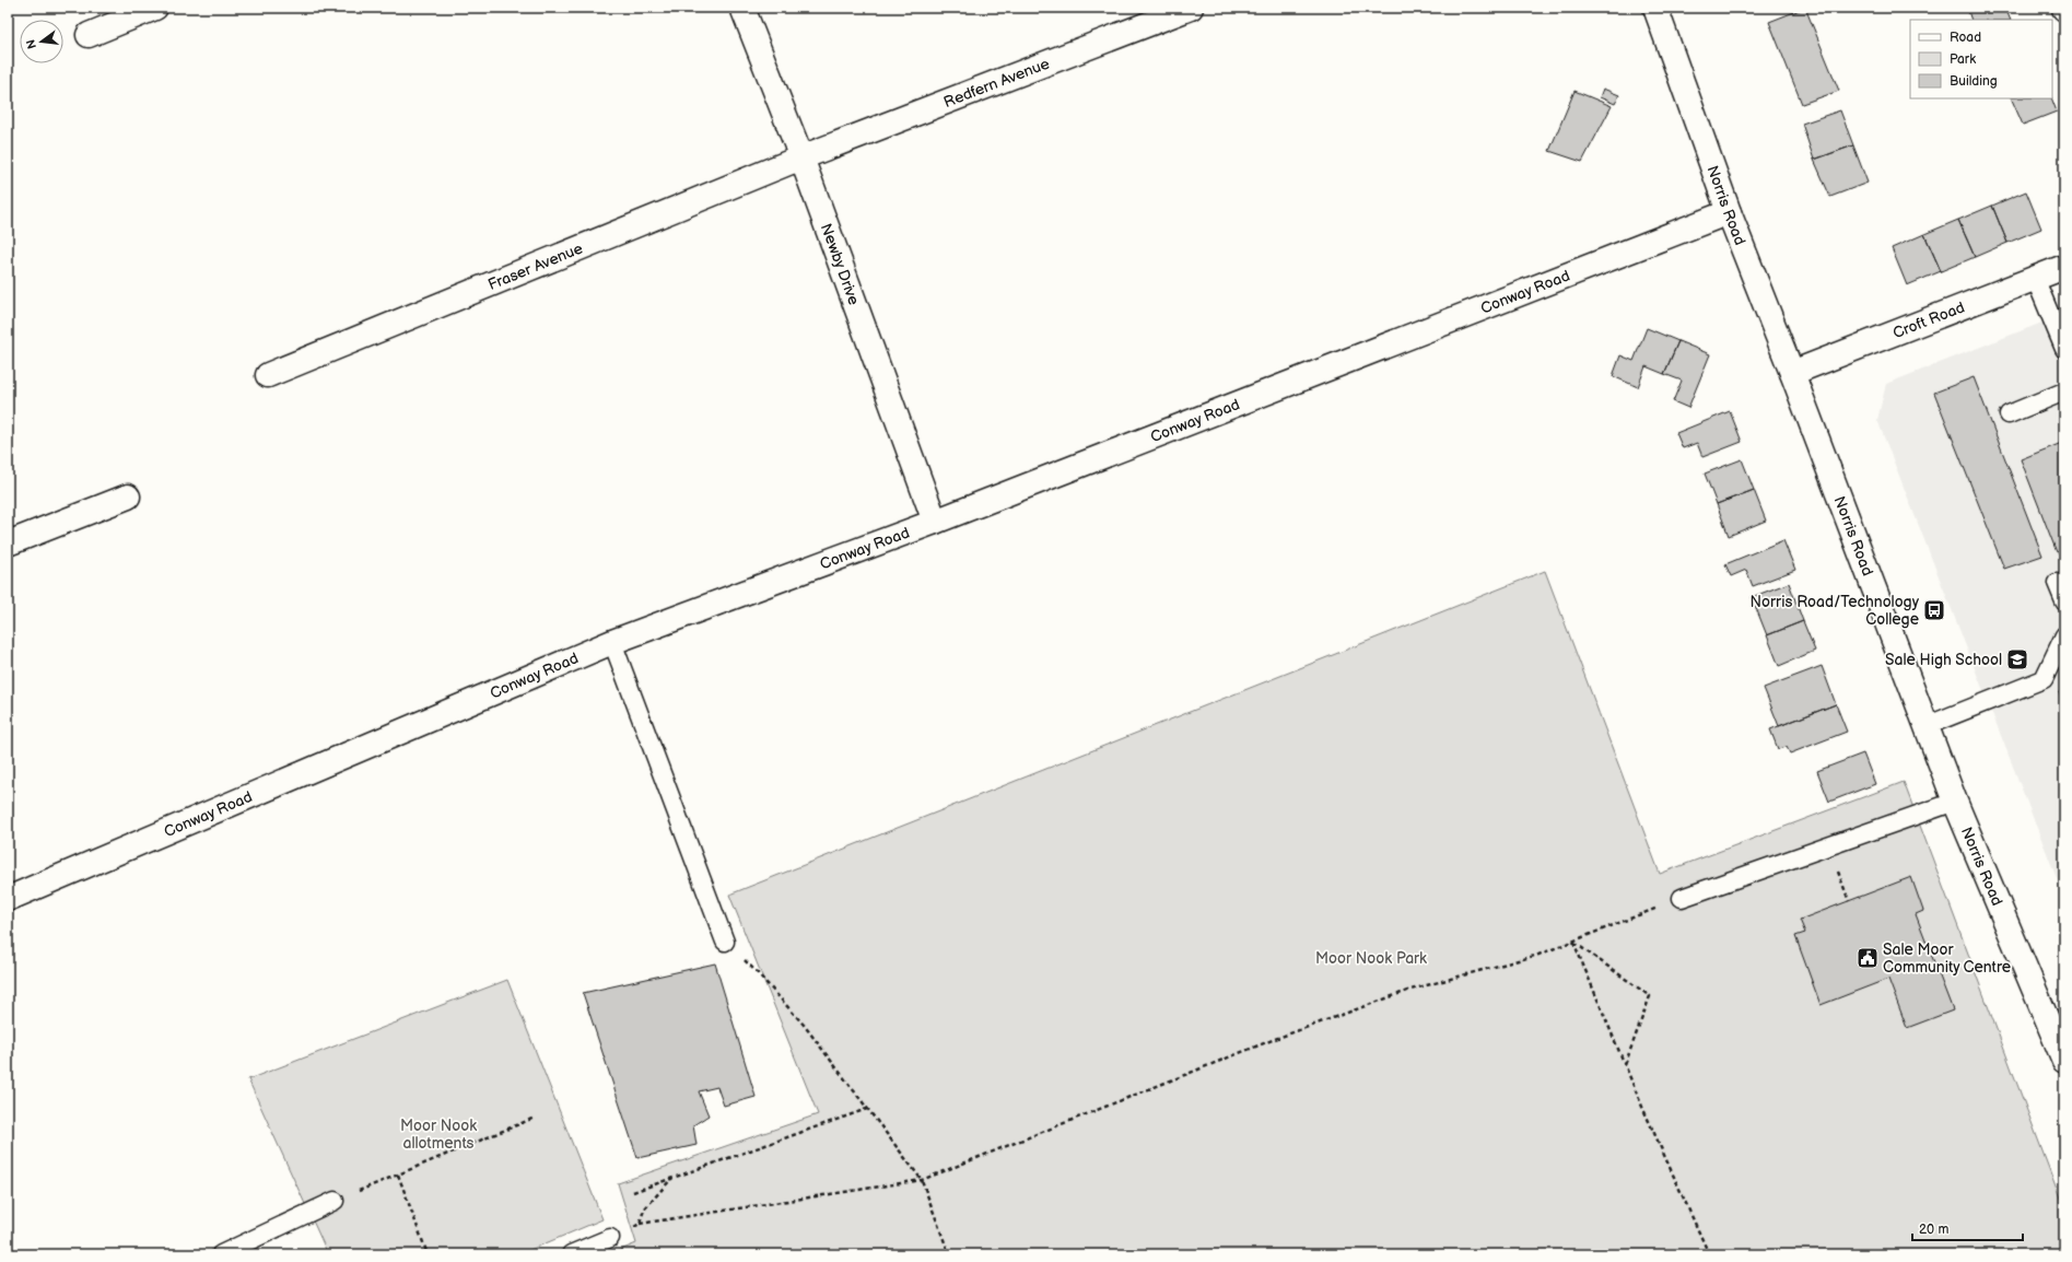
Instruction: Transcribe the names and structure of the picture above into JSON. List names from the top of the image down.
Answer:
{
  "streets": {
    "street": [
      "Redfern Avenue",
      "Norris Road",
      "Newby Drive",
      "Fraser Avenue",
      "Conway Road",
      "Croft Road"
    ]
  },
  "crossings": [
    ["Redfern Avenue", "Newby Drive"],
    ["Redfern Avenue", "Fraser Avenue"],
    ["Norris Road", "Conway Road"],
    ["Norris Road", "Croft Road"],
    ["Newby Drive", "Fraser Avenue"],
    ["Newby Drive", "Conway Road"]
  ],
  "parks": ["Moor Nook Park", "Moor Nook allotments"],
  "places": {
    "bus stop": ["Norris Road/Technology College"],
    "school or university": ["Sale High School"],
    "public building": ["Sale Moor Community Centre"]
  },
  "legend": ["Road", "Park", "Building"],
  "scale_bar": "20 m",
  "north": "left"
}
